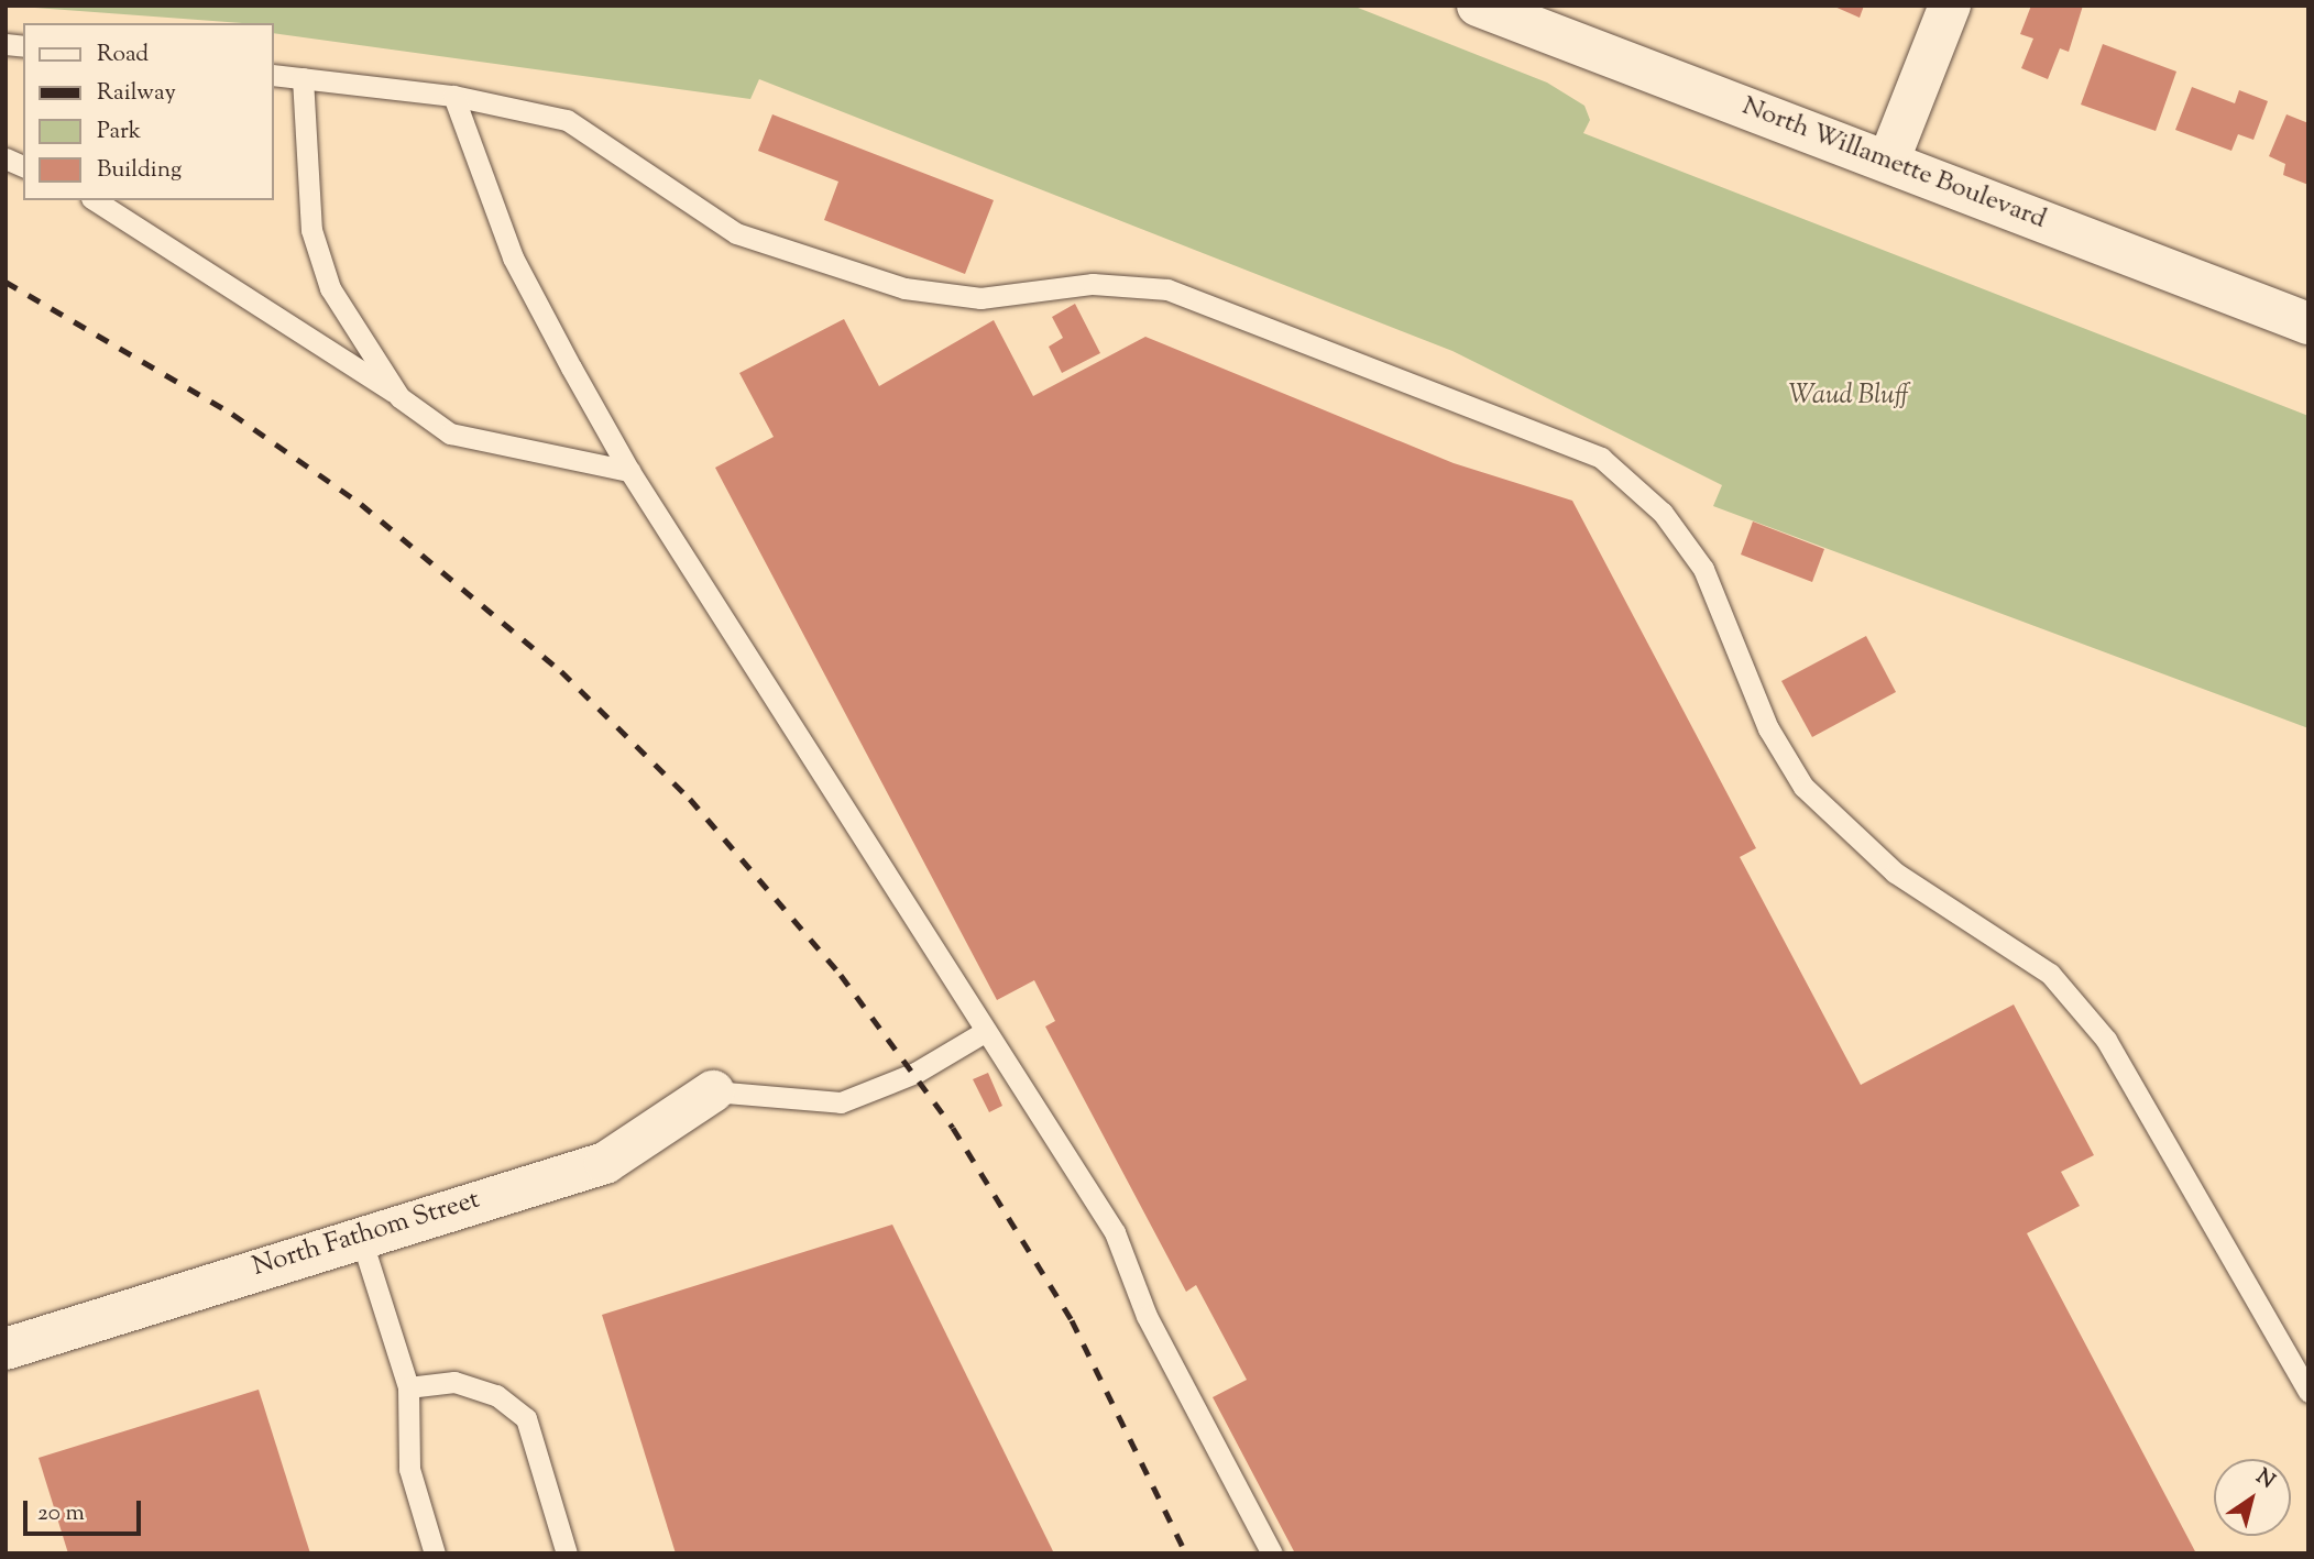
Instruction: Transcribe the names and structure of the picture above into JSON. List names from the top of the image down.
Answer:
{
  "streets": {
    "street": ["North Willamette Boulevard", "North Fathom Street"]
  },
  "parks": ["Waud Bluff"],
  "legend": [
    "Road",
    "Railway",
    "Park",
    "Building"
  ],
  "scale_bar": "20 m",
  "north": "top right"
}
